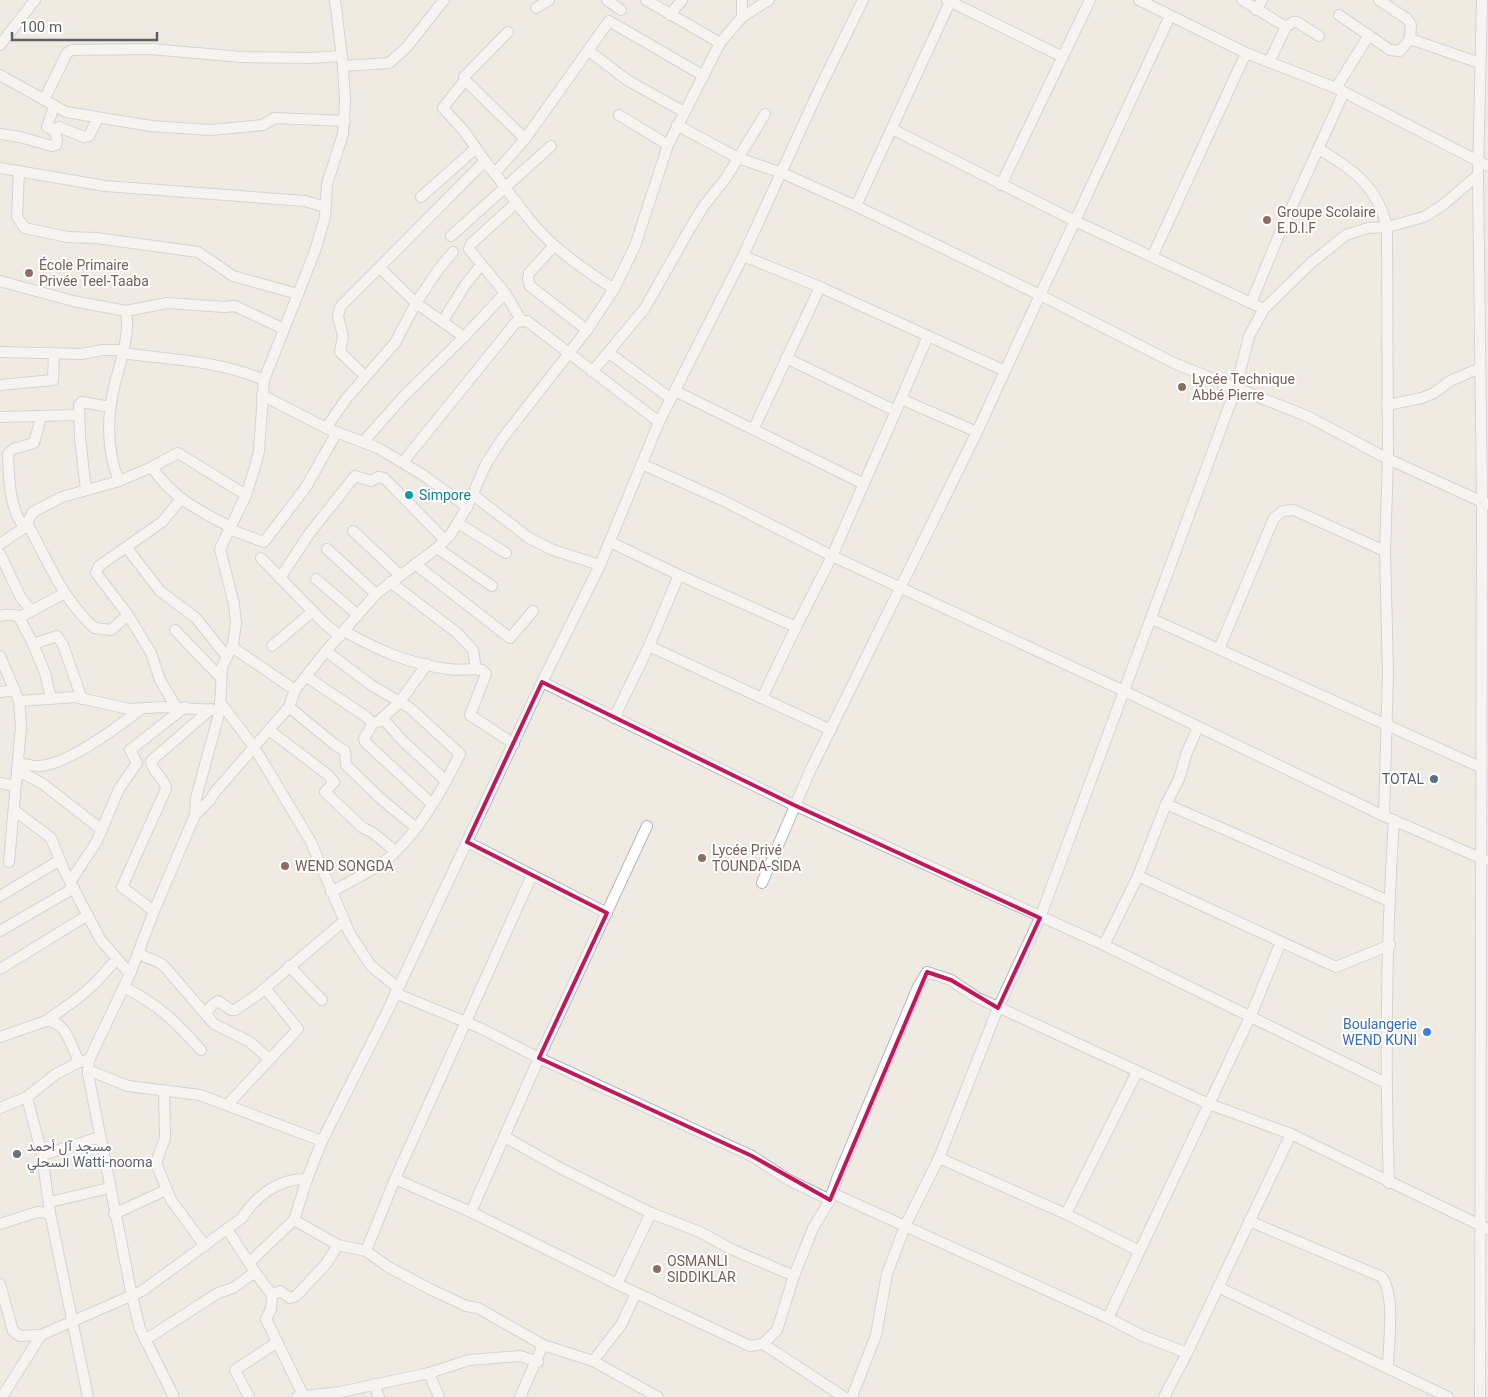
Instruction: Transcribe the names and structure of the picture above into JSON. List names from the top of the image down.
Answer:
{
  "places": [
    "Groupe Scolaire E.D.I.F",
    "École Primaire Privée Teel-Taaba",
    "Lycée Technique Abbé Pierre",
    "Simpore",
    "TOTAL",
    "Lycée Privé TOUNDA-SIDA",
    "WEND SONGDA",
    "Boulangerie WEND KUNI",
    "مسجد آل أحمد السحلي Watti-nooma",
    "OSMANLI SIDDIKLAR"
  ],
  "scale_bar": "100 m"
}
